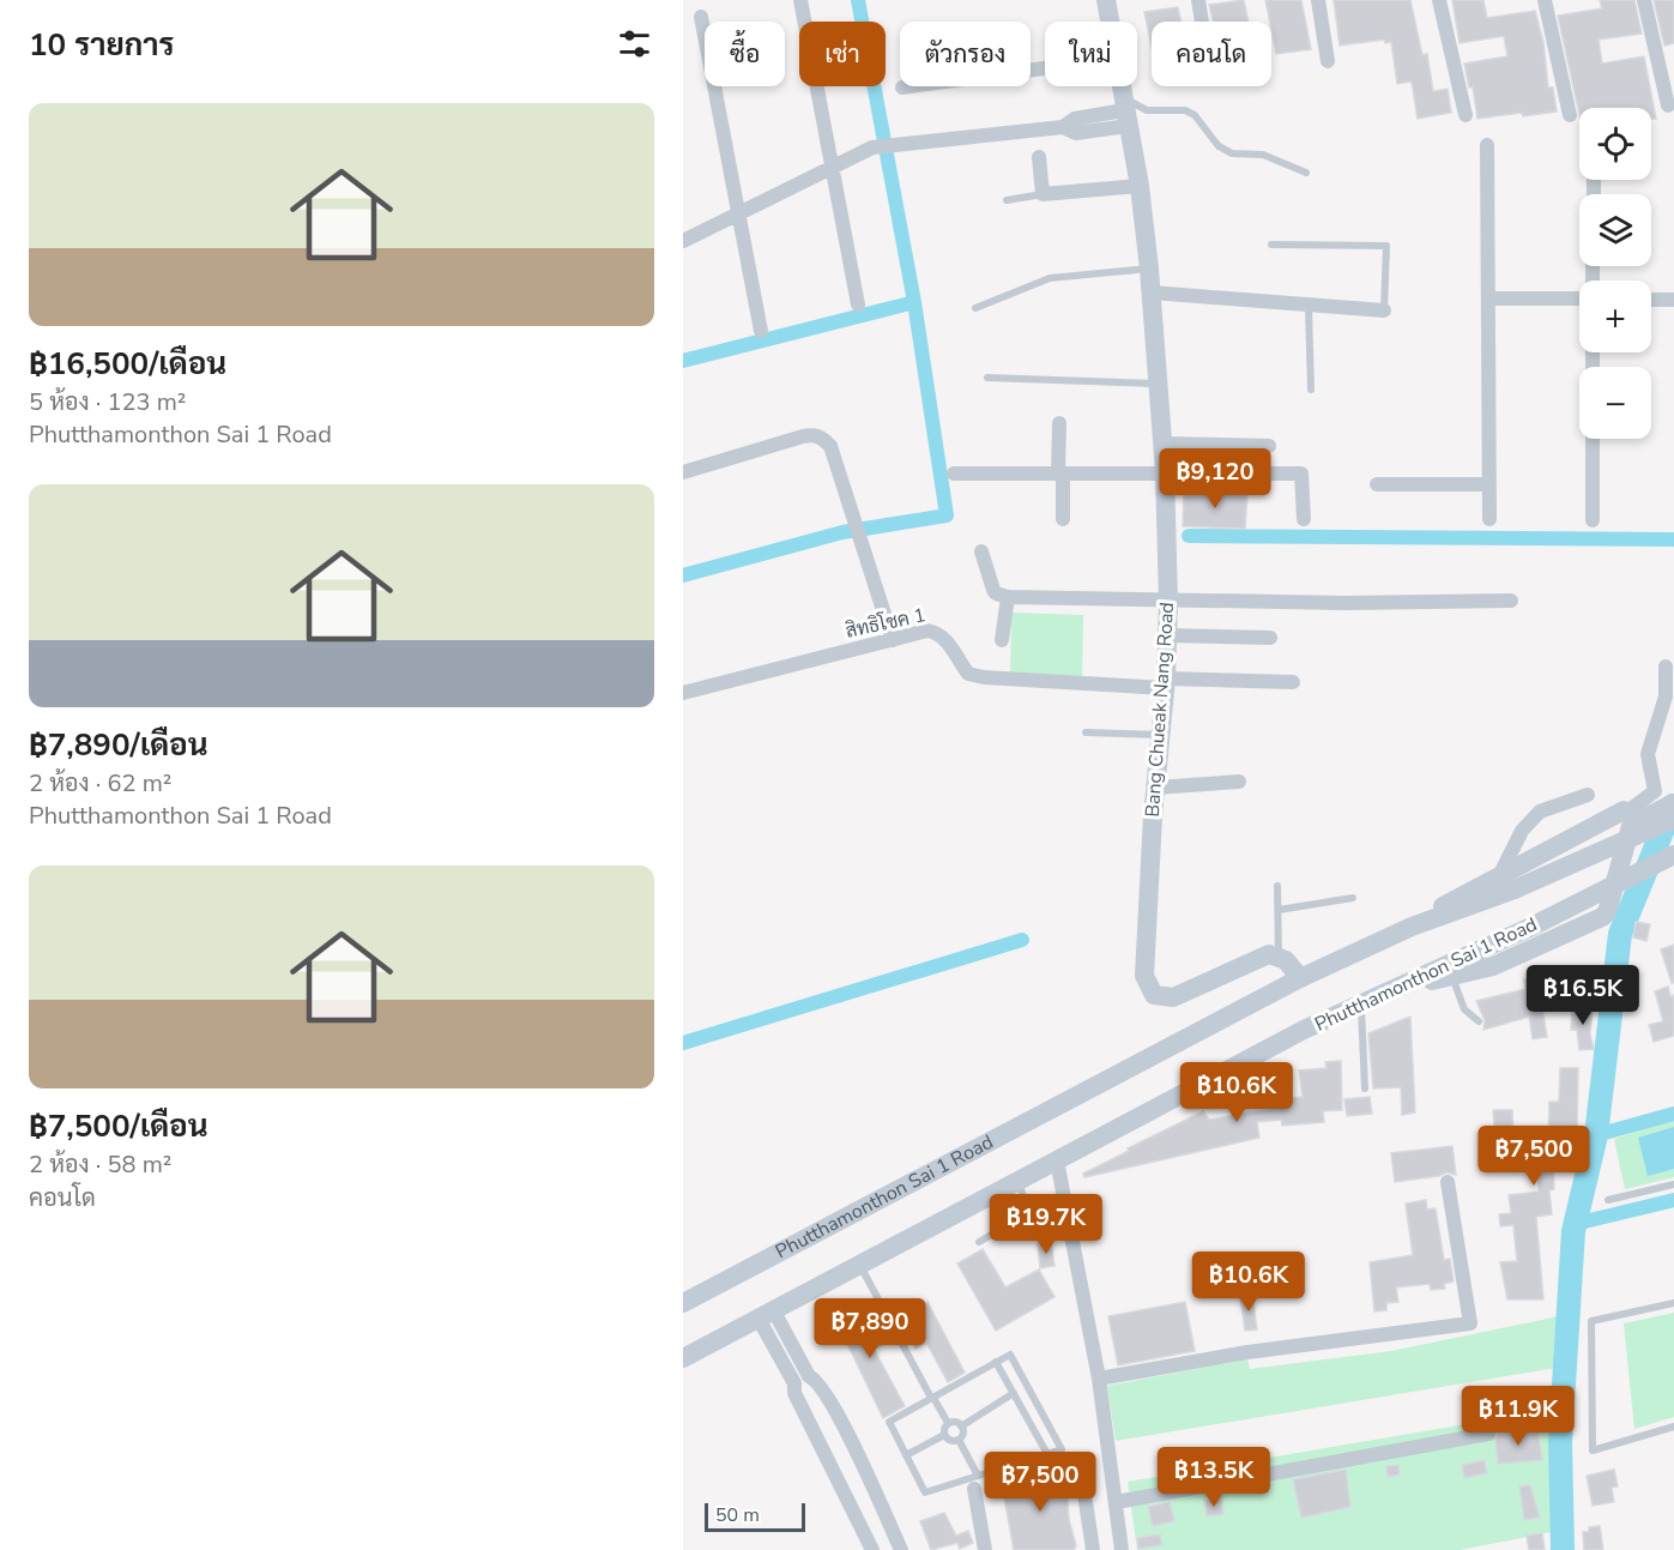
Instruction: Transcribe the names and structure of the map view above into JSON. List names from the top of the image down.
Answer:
{
  "streets": {
    "main road": ["Bang Chueak Nang Road", "Phutthamonthon Sai 1 Road"],
    "street": ["สิทธิโชค 1"]
  },
  "crossings": [
    ["สิทธิโชค 1", "Bang Chueak Nang Road"]
  ],
  "scale_bar": "50 m",
  "page": {
    "heading": "10 รายการ",
    "chip": [
      "ซื้อ",
      "เช่า",
      "ตัวกรอง",
      "ใหม่",
      "คอนโด"
    ],
    "list": [
      {
        "name": "฿16,500/เดือน",
        "note": "5 ห้อง · 123 m² · Phutthamonthon Sai 1 Road"
      },
      {
        "name": "฿7,890/เดือน",
        "note": "2 ห้อง · 62 m² · Phutthamonthon Sai 1 Road"
      },
      {
        "name": "฿7,500/เดือน",
        "note": "2 ห้อง · 58 m² · คอนโด"
      }
    ],
    "map_buttons": ["+", "−"],
    "price": [
      "฿9,120",
      "฿16.5K",
      "฿10.6K",
      "฿7,500",
      "฿19.7K",
      "฿10.6K",
      "฿7,890",
      "฿11.9K",
      "฿13.5K",
      "฿7,500"
    ],
    "scale": "50 m"
  }
}
